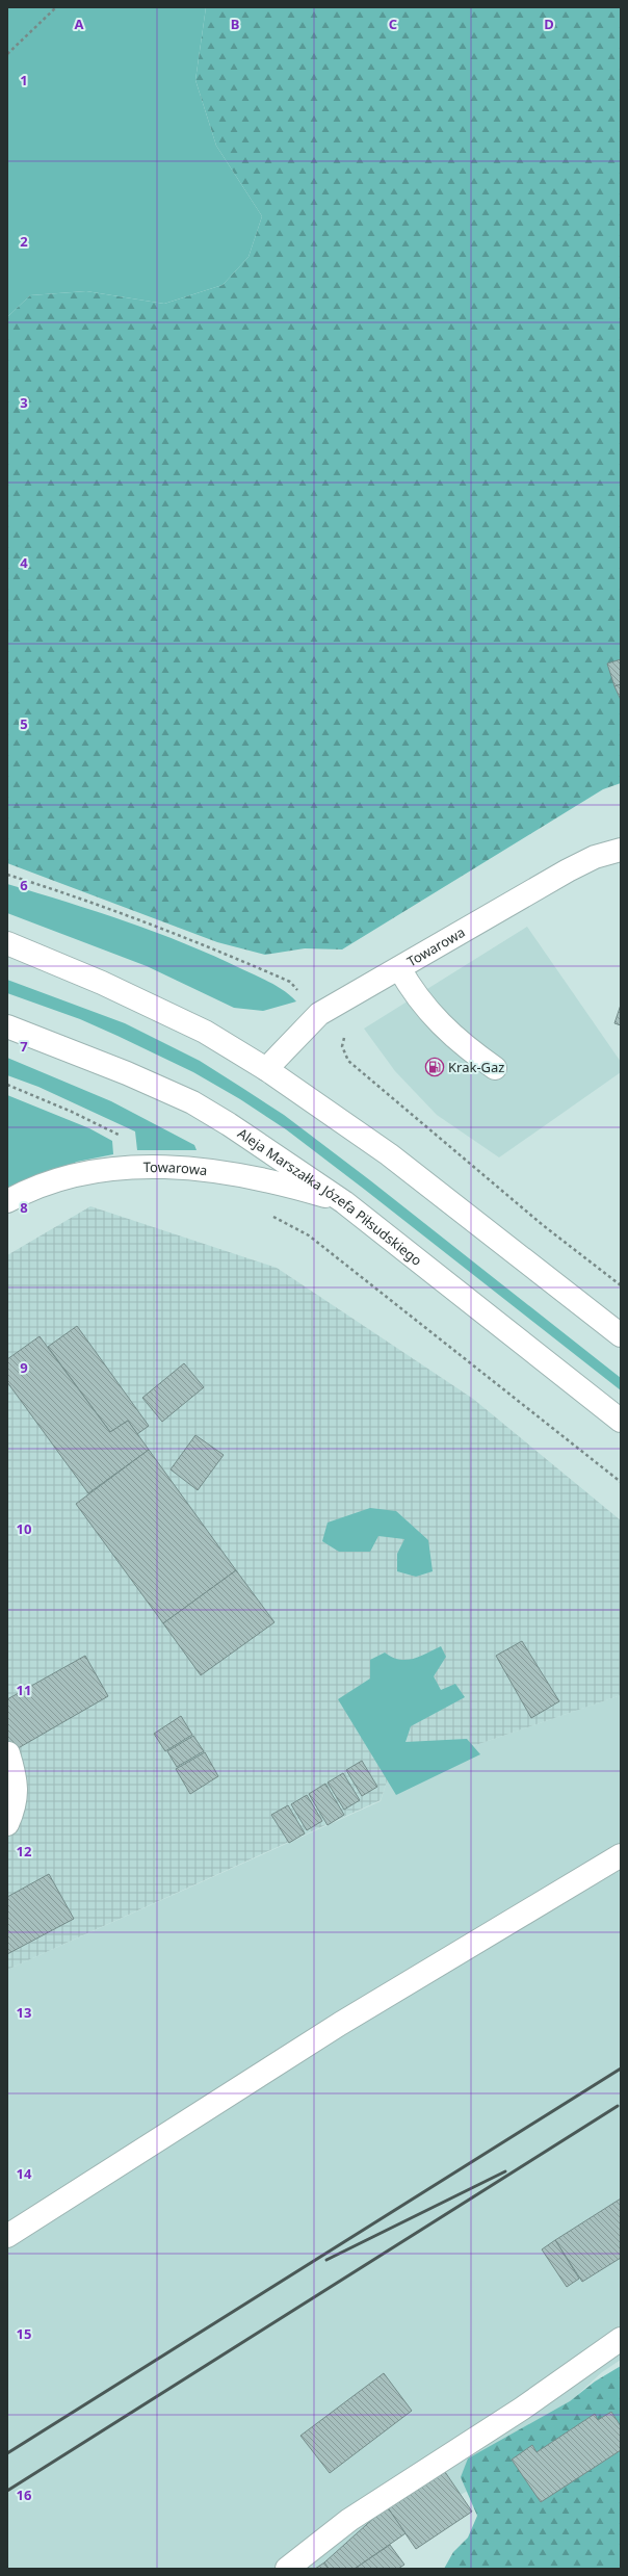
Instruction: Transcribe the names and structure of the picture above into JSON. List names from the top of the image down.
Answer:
{
  "streets": {
    "street": ["Towarowa", "Aleja Marszałka Józefa Piłsudskiego"]
  },
  "crossings": [
    ["Towarowa", "Aleja Marszałka Józefa Piłsudskiego"]
  ],
  "places": {
    "fuel station": ["Krak-Gaz"]
  },
  "grid": {
    "columns": [
      "A",
      "B",
      "C",
      "D"
    ],
    "rows": [
      "1",
      "2",
      "3",
      "4",
      "5",
      "6",
      "7",
      "8",
      "9",
      "10",
      "11",
      "12",
      "13",
      "14",
      "15",
      "16"
    ]
  }
}
